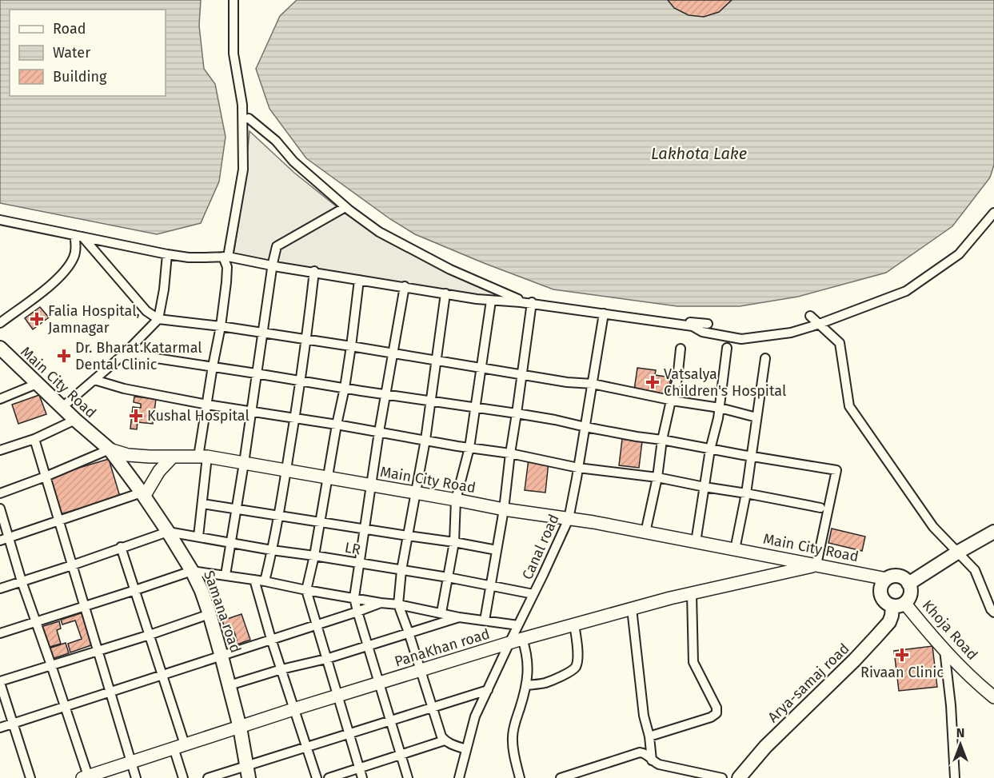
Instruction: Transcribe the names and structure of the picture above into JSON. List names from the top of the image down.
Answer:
{
  "streets": {
    "main road": ["Main City Road", "Samana road", "Arya-samaj road"],
    "street": [
      "Canal road",
      "LR",
      "Khoja Road",
      "PanaKhan road"
    ]
  },
  "crossings": [
    ["Main City Road", "Canal road"],
    ["Main City Road", "Samana road"],
    ["Main City Road", "Khoja Road"],
    ["Main City Road", "PanaKhan road"],
    ["Main City Road", "Arya-samaj road"],
    ["Canal road", "LR"],
    ["Canal road", "PanaKhan road"],
    ["LR", "Samana road"],
    ["Samana road", "PanaKhan road"],
    ["Khoja Road", "Arya-samaj road"]
  ],
  "water": ["Lakhota Lake"],
  "places": {
    "health": [
      "Falia Hospital, Jamnagar",
      "Dr. Bharat Katarmal Dental Clinic",
      "Vatsalya Children's Hospital",
      "Kushal Hospital",
      "Rivaan Clinic"
    ]
  },
  "legend": ["Road", "Water", "Building"],
  "north": "top"
}
